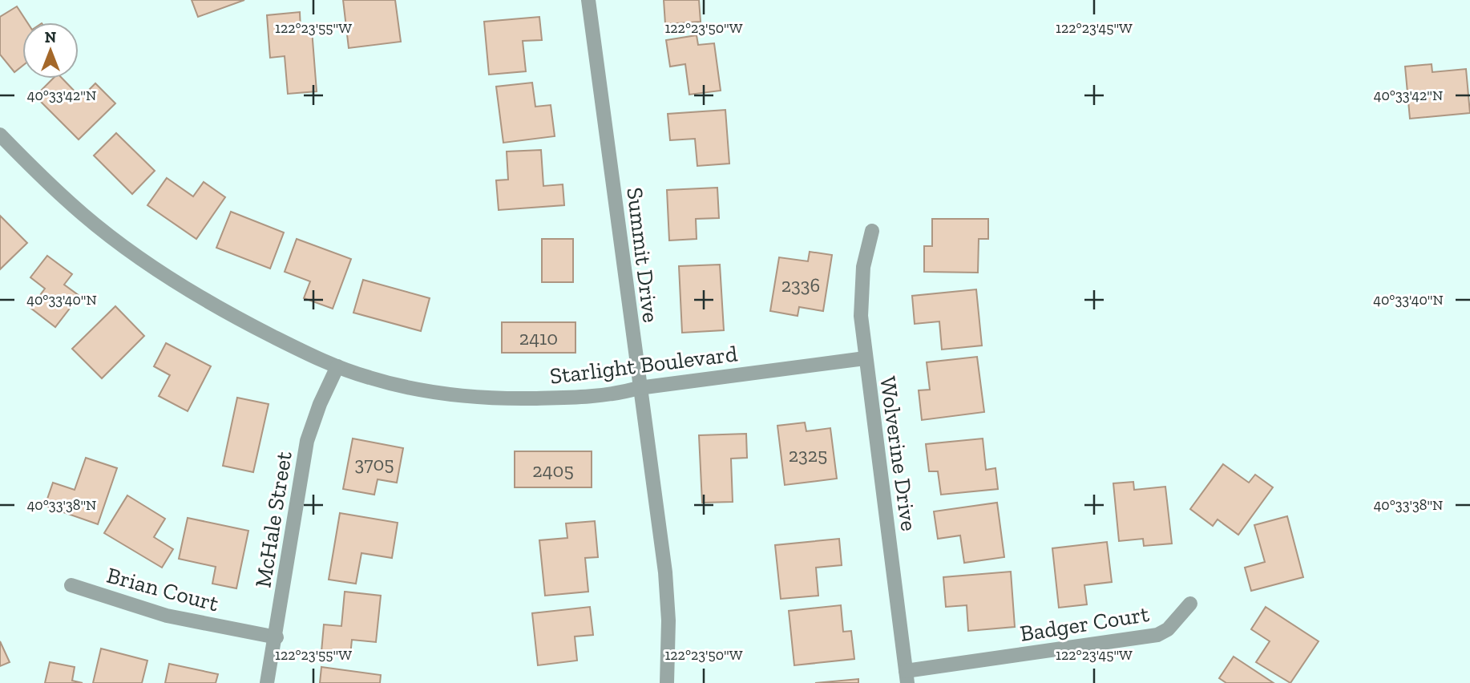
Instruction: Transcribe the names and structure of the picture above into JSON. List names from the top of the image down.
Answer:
{
  "streets": {
    "street": [
      "Summit Drive",
      "Starlight Boulevard",
      "Wolverine Drive",
      "McHale Street",
      "Brian Court",
      "Badger Court"
    ]
  },
  "crossings": [
    ["Summit Drive", "Starlight Boulevard"],
    ["Starlight Boulevard", "Wolverine Drive"],
    ["Starlight Boulevard", "McHale Street"],
    ["Wolverine Drive", "Badger Court"],
    ["McHale Street", "Brian Court"]
  ],
  "house_numbers": [
    "2336",
    "2410",
    "2325",
    "3705",
    "2405"
  ],
  "north": "top",
  "coordinates": [
    "122°23'55\"W",
    "122°23'50\"W",
    "122°23'45\"W",
    "40°33'42\"N",
    "40°33'40\"N",
    "40°33'38\"N"
  ]
}
